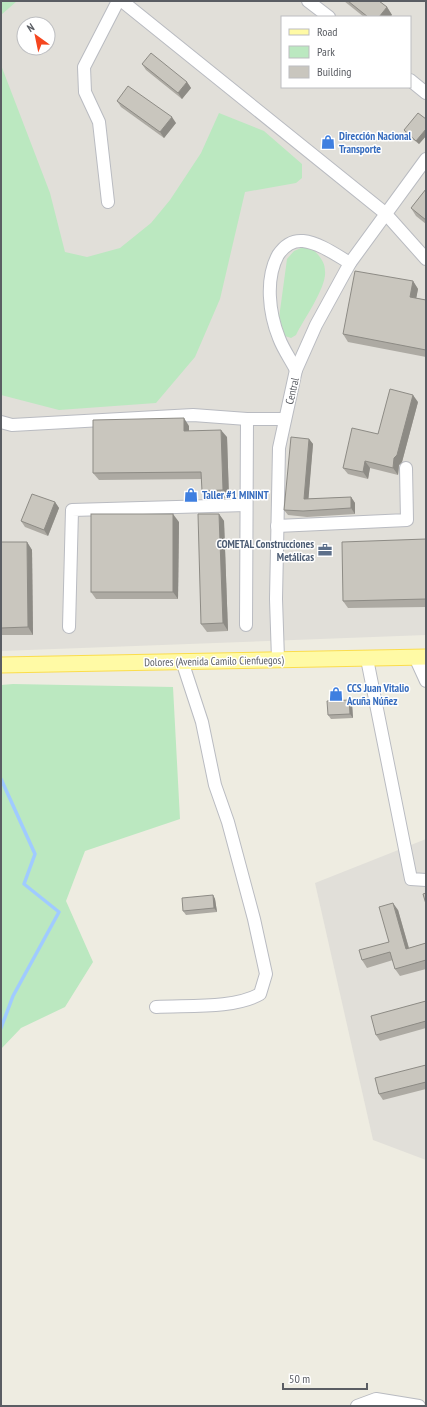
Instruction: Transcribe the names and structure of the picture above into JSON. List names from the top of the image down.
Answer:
{
  "streets": {
    "main road": ["Dolores (Avenida Camilo Cienfuegos)"],
    "street": ["Central"]
  },
  "crossings": [
    ["Central", "Dolores (Avenida Camilo Cienfuegos)"]
  ],
  "places": {
    "shop": ["Dirección Nacional Transporte", "Taller #1 MININT", "CCS Juan Vitalio Acuña Núñez"],
    "office": ["COMETAL Construcciones Metálicas"]
  },
  "legend": ["Road", "Park", "Building"],
  "scale_bar": "50 m",
  "north": "top left"
}
